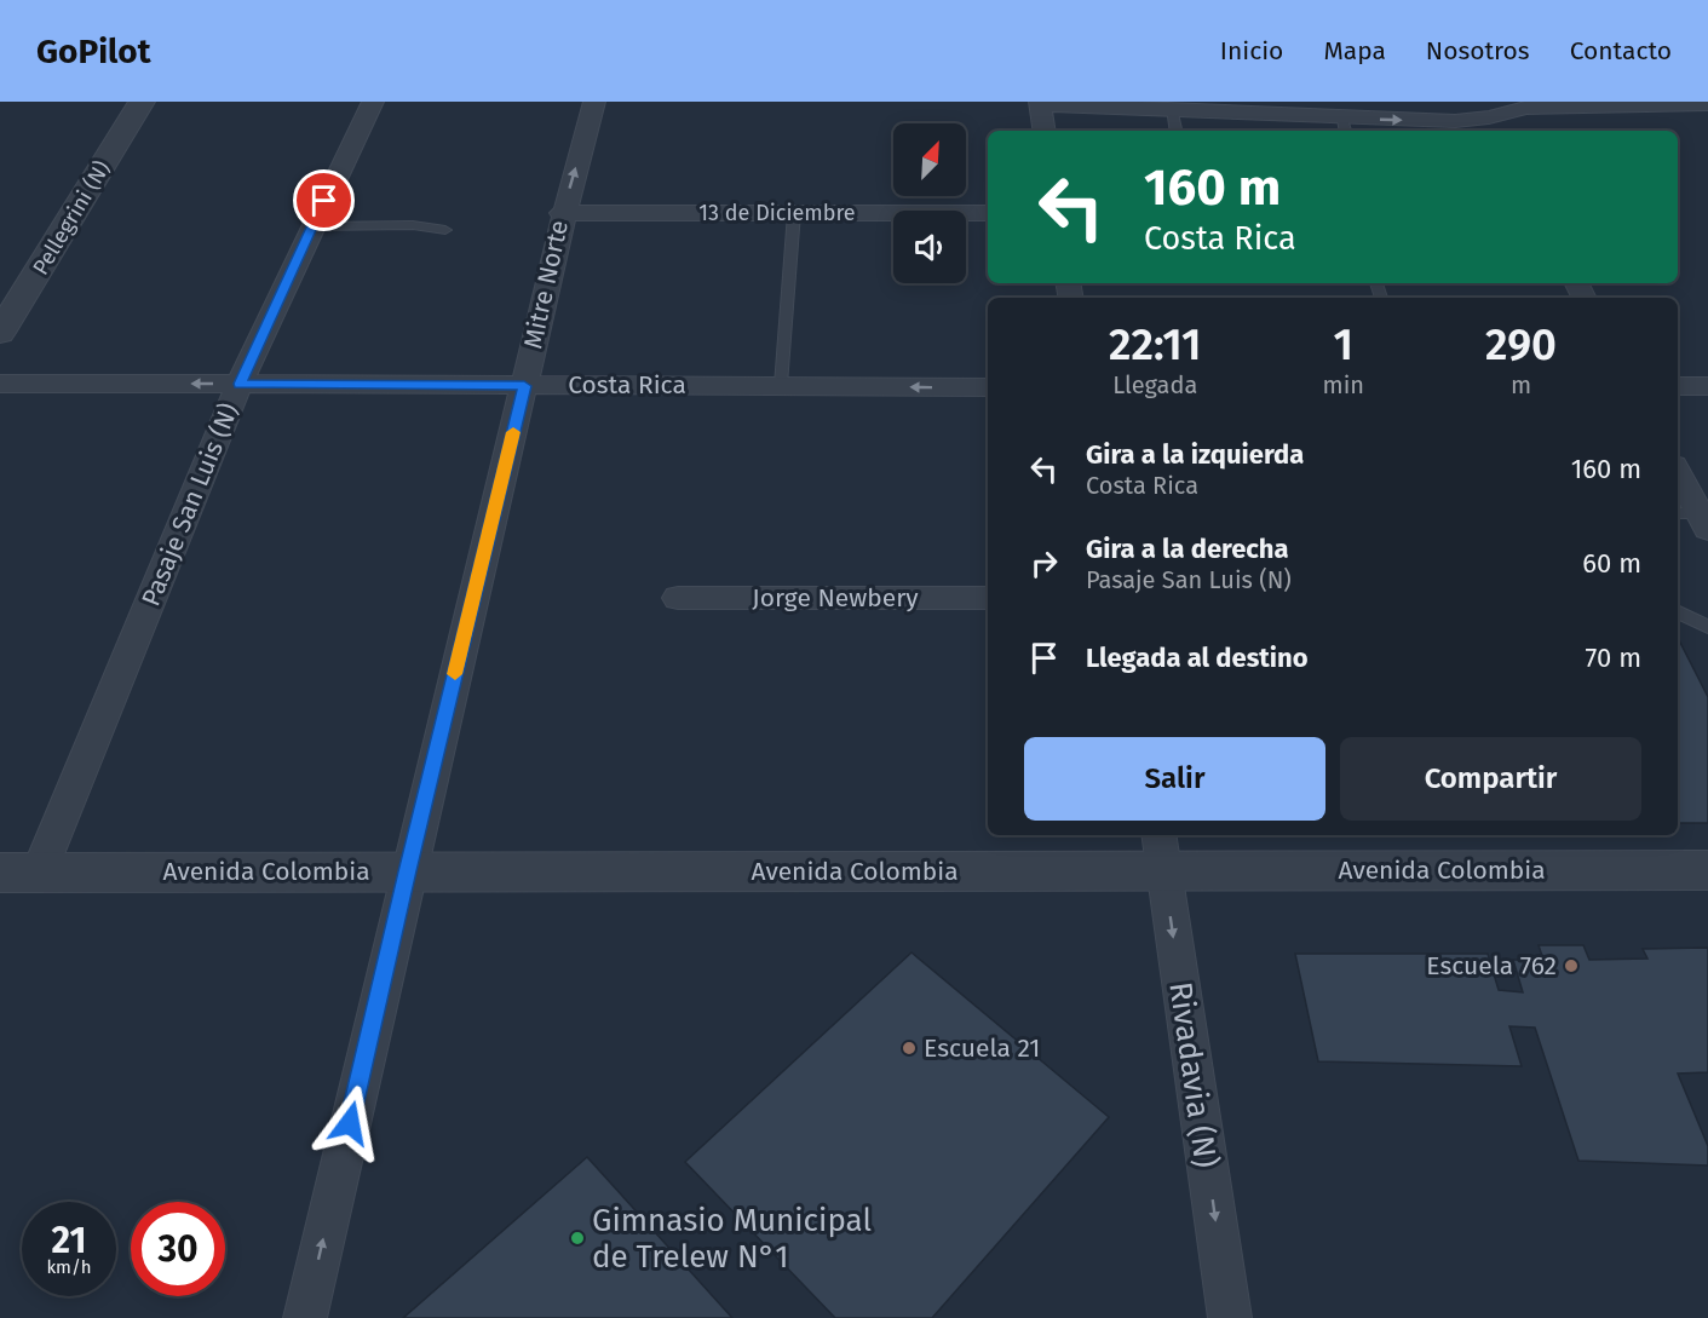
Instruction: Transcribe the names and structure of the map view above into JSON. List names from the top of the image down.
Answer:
{
  "streets": {
    "street": [
      "13 de Diciembre",
      "Pellegrini (N)",
      "Mitre Norte",
      "Costa Rica",
      "Pasaje San Luis (N)",
      "Jorge Newbery",
      "Avenida Colombia",
      "Rivadavia (N)"
    ]
  },
  "crossings": [
    ["13 de Diciembre", "Mitre Norte"],
    ["Mitre Norte", "Costa Rica"],
    ["Mitre Norte", "Avenida Colombia"],
    ["Costa Rica", "Pasaje San Luis (N)"],
    ["Pasaje San Luis (N)", "Avenida Colombia"],
    ["Avenida Colombia", "Rivadavia (N)"]
  ],
  "one_way": ["Mitre Norte", "Costa Rica", "Rivadavia (N)"],
  "places": ["Escuela 762", "Escuela 21", "Gimnasio Municipal de Trelew N°1"],
  "north": "top right",
  "page": {
    "header": "GoPilot",
    "nav": [
      "Inicio",
      "Mapa",
      "Nosotros",
      "Contacto"
    ],
    "turn": ["160 m", "Costa Rica"],
    "eta": [
      "22:11",
      "Llegada",
      "1",
      "min",
      "290",
      "m"
    ],
    "list": [
      {
        "name": "Gira a la izquierda",
        "note": "Costa Rica",
        "value": "160 m"
      },
      {
        "name": "Gira a la derecha",
        "note": "Pasaje San Luis (N)",
        "value": "60 m"
      },
      {
        "name": "Llegada al destino",
        "value": "70 m"
      }
    ],
    "buttons": ["Salir", "Compartir"],
    "speed": "21 km/h",
    "limit": "30"
  }
}
